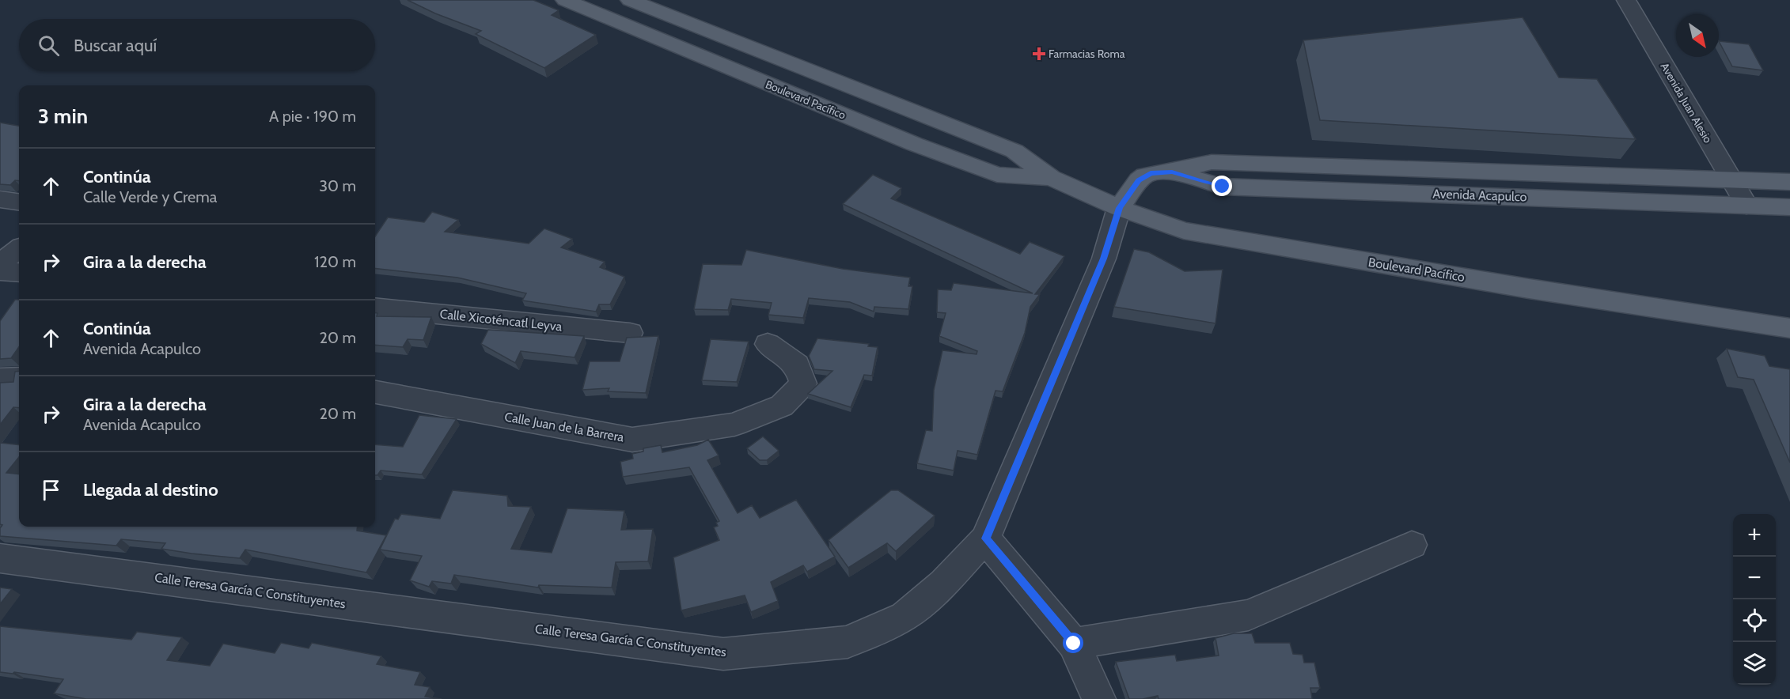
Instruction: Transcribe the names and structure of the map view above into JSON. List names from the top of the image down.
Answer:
{
  "streets": {
    "main road": ["Boulevard Pacífico", "Avenida Acapulco"],
    "street": [
      "Avenida Juan Alesio",
      "Calle Xicoténcatl Leyva",
      "Calle Juan de la Barrera",
      "Calle Teresa García C Constituyentes"
    ]
  },
  "crossings": [
    ["Boulevard Pacífico", "Avenida Acapulco"],
    ["Boulevard Pacífico", "Calle Teresa García C Constituyentes"],
    ["Avenida Juan Alesio", "Avenida Acapulco"],
    ["Avenida Acapulco", "Calle Teresa García C Constituyentes"]
  ],
  "places": {
    "health": ["Farmacias Roma"]
  },
  "north": "bottom right",
  "page": {
    "search": "Buscar aquí",
    "heading": ["3 min", "A pie · 190 m"],
    "list": [
      ["Continúa", "Calle Verde y Crema", "30 m"],
      ["Gira a la derecha", "120 m"],
      ["Continúa", "Avenida Acapulco", "20 m"],
      ["Gira a la derecha", "Avenida Acapulco", "20 m"],
      "Llegada al destino"
    ],
    "map_buttons": ["+", "−"]
  }
}
